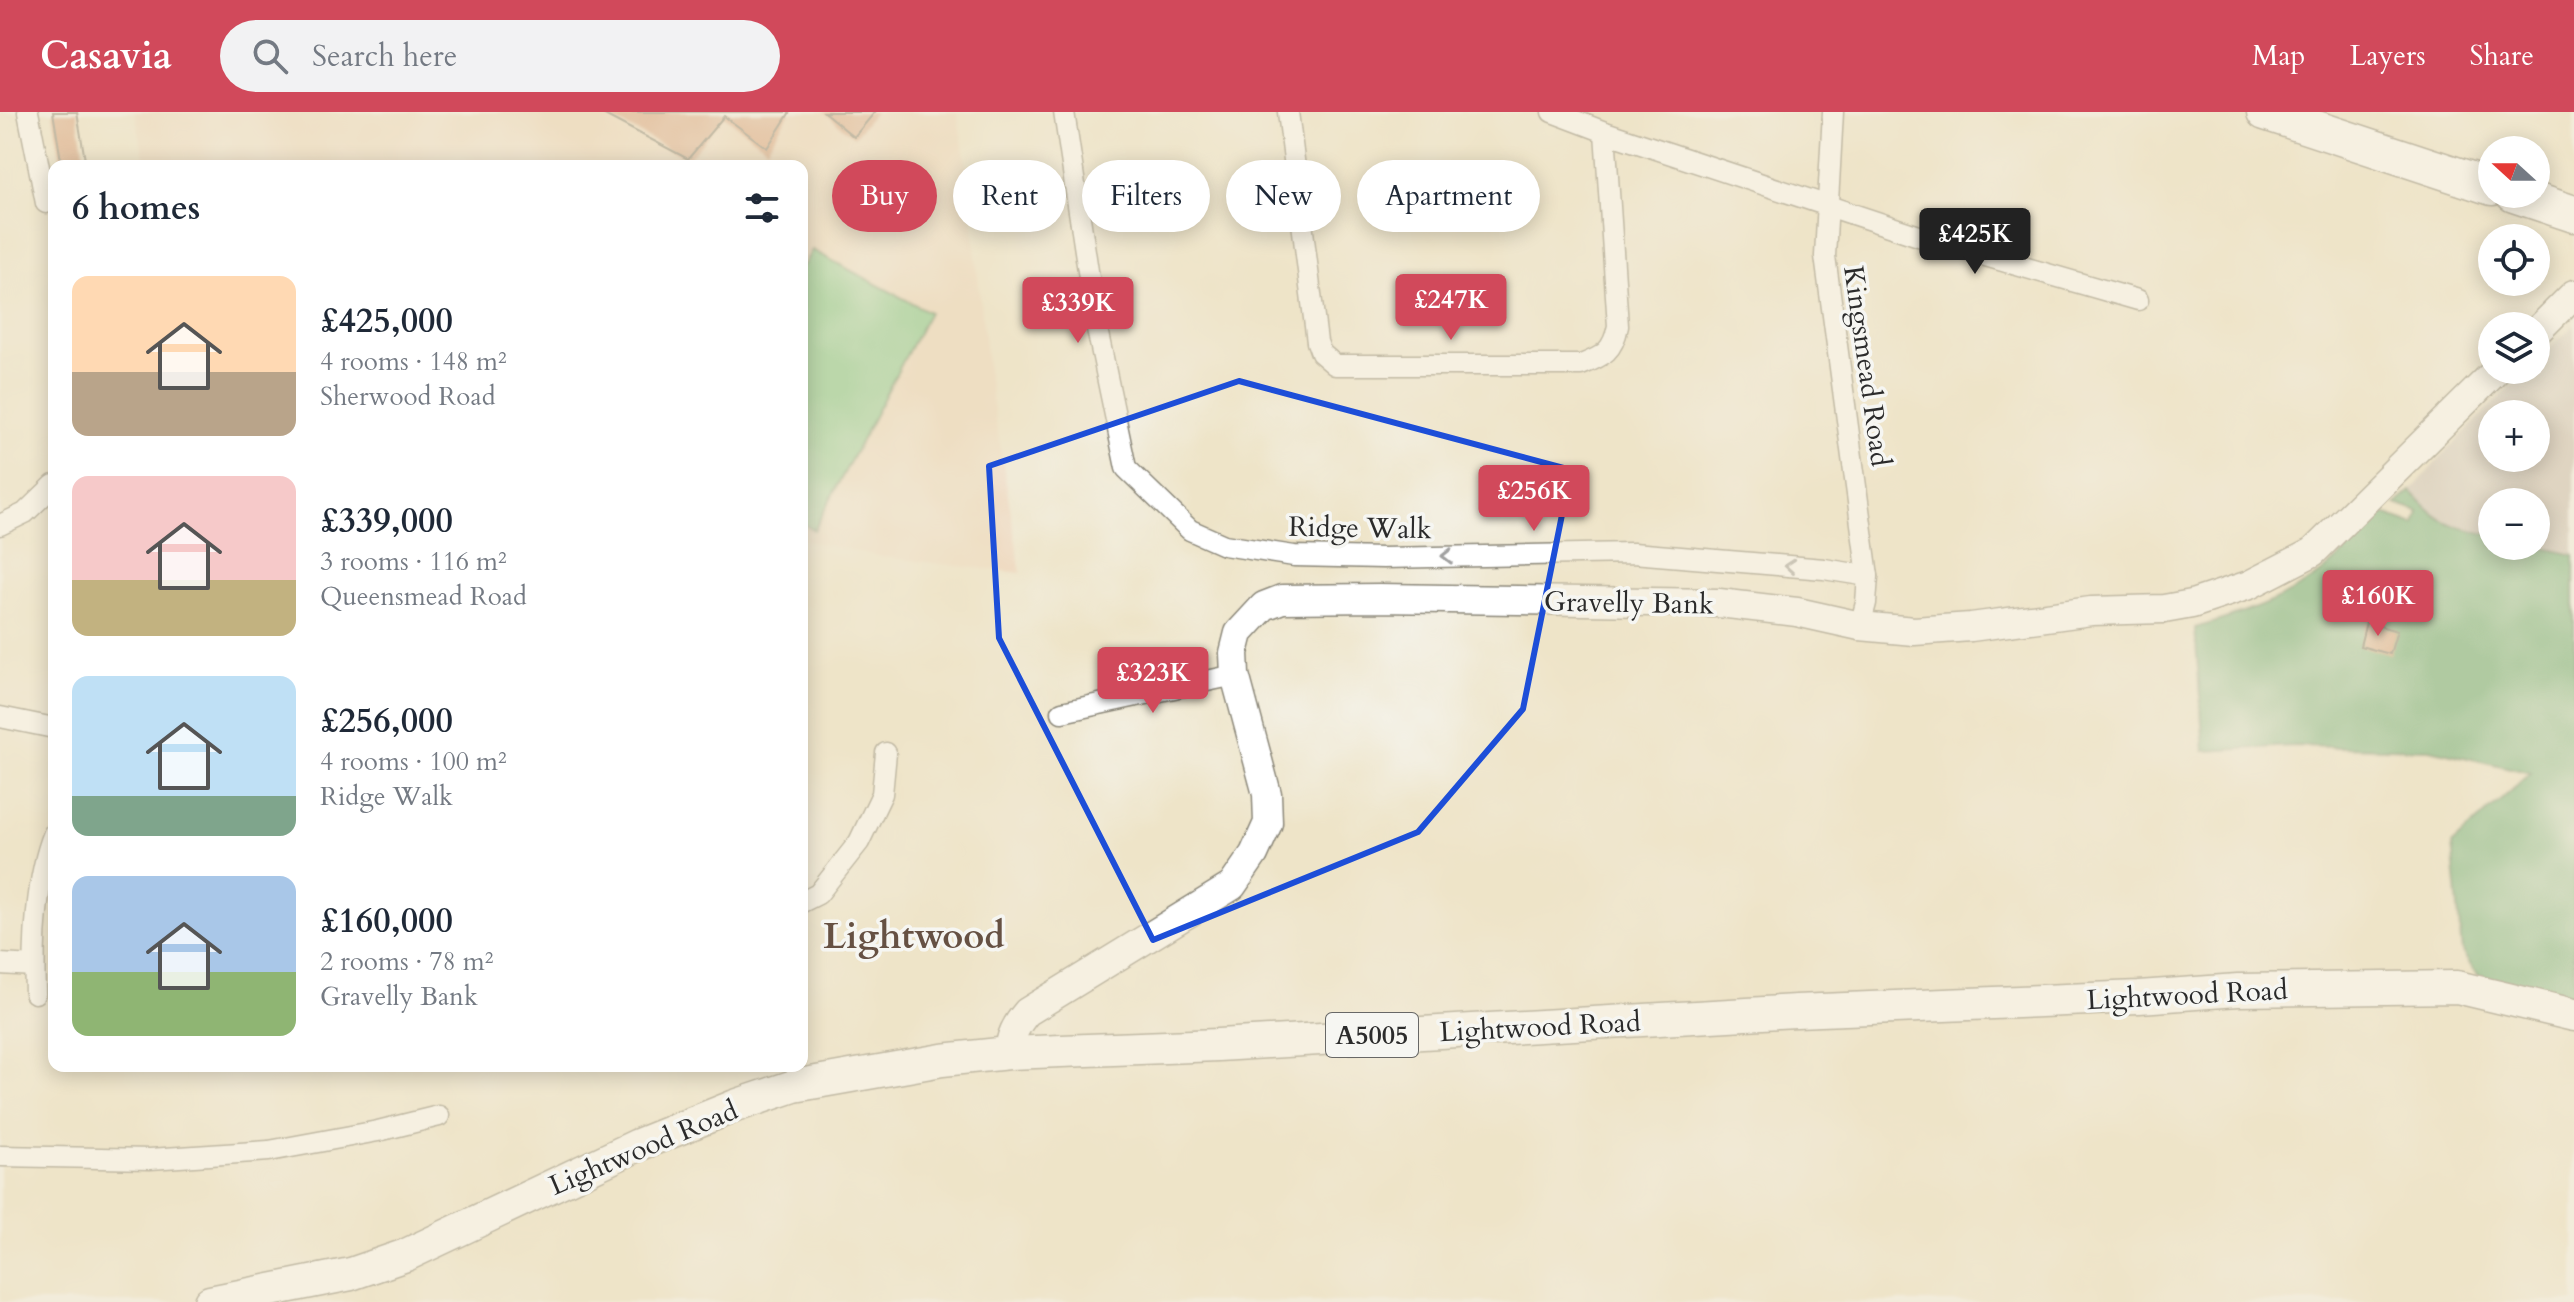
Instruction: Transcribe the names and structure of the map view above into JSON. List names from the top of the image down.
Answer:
{
  "streets": {
    "main road": ["Lightwood Road", "A5005"],
    "street": ["Kingsmead Road", "Ridge Walk", "Gravelly Bank"]
  },
  "crossings": [
    ["Kingsmead Road", "Ridge Walk"],
    ["Kingsmead Road", "Gravelly Bank"],
    ["Gravelly Bank", "Lightwood Road"]
  ],
  "one_way": ["Ridge Walk"],
  "districts": ["Lightwood"],
  "north": "left",
  "page": {
    "header": "Casavia",
    "search": "Search here",
    "nav": ["Map", "Layers", "Share"],
    "map_buttons": ["+", "−"],
    "chip": [
      "Buy",
      "Rent",
      "Filters",
      "New",
      "Apartment"
    ],
    "heading": "6 homes",
    "price": [
      "£425K",
      "£247K",
      "£339K",
      "£256K",
      "£160K",
      "£323K"
    ],
    "list": [
      {
        "name": "£425,000",
        "note": "4 rooms · 148 m² · Sherwood Road"
      },
      {
        "name": "£339,000",
        "note": "3 rooms · 116 m² · Queensmead Road"
      },
      {
        "name": "£256,000",
        "note": "4 rooms · 100 m² · Ridge Walk"
      },
      {
        "name": "£160,000",
        "note": "2 rooms · 78 m² · Gravelly Bank"
      }
    ]
  }
}
